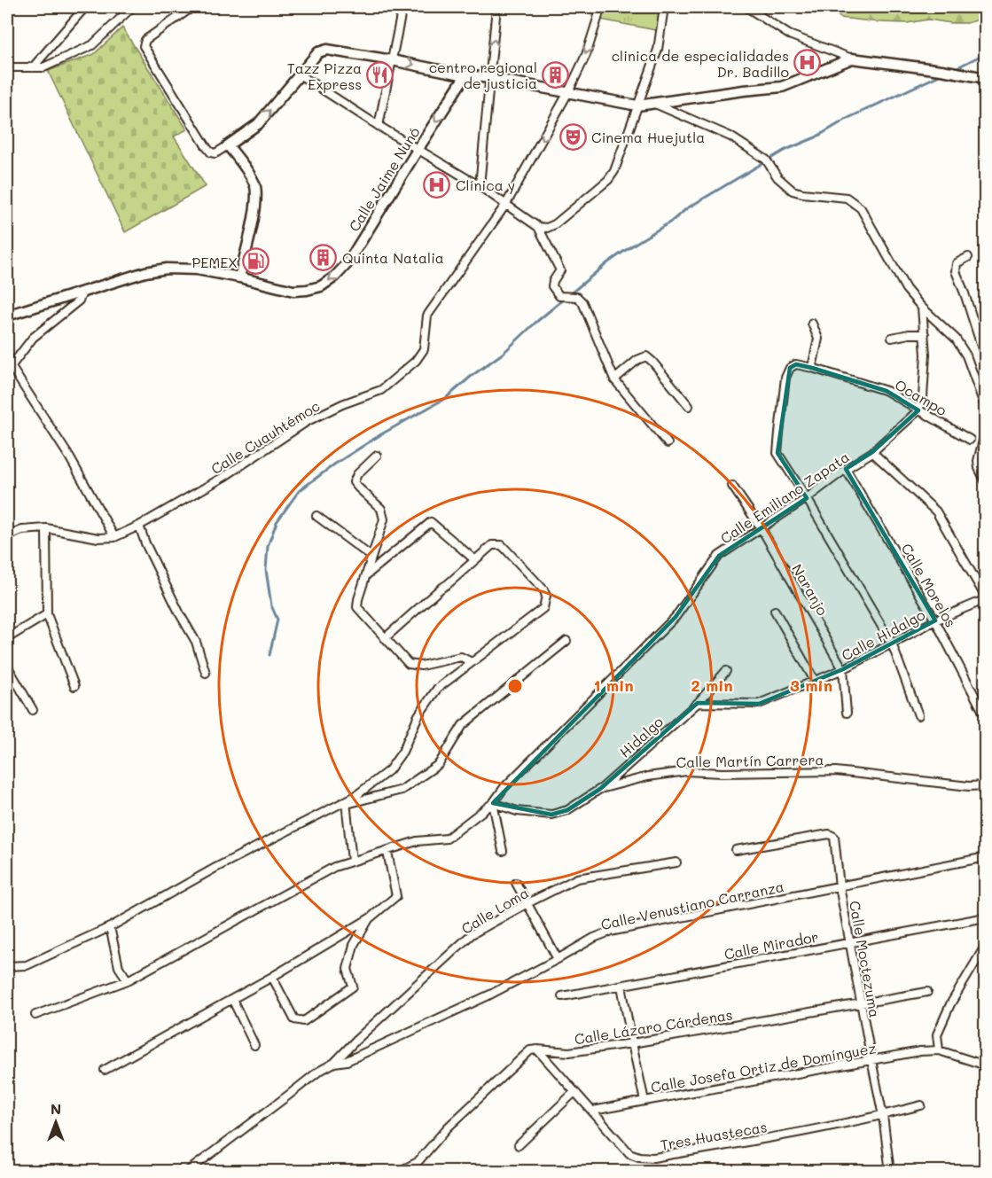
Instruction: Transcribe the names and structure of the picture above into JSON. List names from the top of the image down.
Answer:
{
  "streets": {
    "main road": ["Calle Jaime Nunó"],
    "street": [
      "Ocampo",
      "Calle Cuauhtémoc",
      "Calle Emiliano Zapata",
      "Calle Morelos",
      "Naranjo",
      "Calle Hidalgo",
      "Hidalgo",
      "Calle Martín Carrera",
      "Calle Venustiano Carranza",
      "Calle Loma",
      "Calle Mirador",
      "Calle Moctezuma",
      "Calle Lázaro Cárdenas",
      "Calle Josefa Ortiz de Domínguez",
      "Tres Huastecas"
    ]
  },
  "crossings": [
    ["Ocampo", "Calle Emiliano Zapata"],
    ["Calle Emiliano Zapata", "Calle Morelos"],
    ["Calle Emiliano Zapata", "Naranjo"],
    ["Calle Emiliano Zapata", "Calle Martín Carrera"],
    ["Calle Morelos", "Calle Hidalgo"],
    ["Naranjo", "Calle Hidalgo"],
    ["Calle Hidalgo", "Hidalgo"],
    ["Hidalgo", "Calle Martín Carrera"],
    ["Calle Venustiano Carranza", "Calle Loma"],
    ["Calle Venustiano Carranza", "Calle Moctezuma"],
    ["Calle Mirador", "Calle Moctezuma"],
    ["Calle Moctezuma", "Calle Lázaro Cárdenas"],
    ["Calle Moctezuma", "Calle Josefa Ortiz de Domínguez"],
    ["Calle Moctezuma", "Tres Huastecas"],
    ["Calle Lázaro Cárdenas", "Tres Huastecas"],
    ["Calle Josefa Ortiz de Domínguez", "Tres Huastecas"]
  ],
  "one_way": ["Calle Jaime Nunó"],
  "places": {
    "hospital": ["clinica de especialidades Dr. Badillo", "Clínica y"],
    "building": ["centro regional de justicia", "Quinta Natalia"],
    "restaurant": ["Tazz Pizza Express"],
    "theatre": ["Cinema Huejutla"],
    "fuel station": ["PEMEX"]
  },
  "north": "top",
  "rings": ["1 min", "2 min", "3 min"]
}
